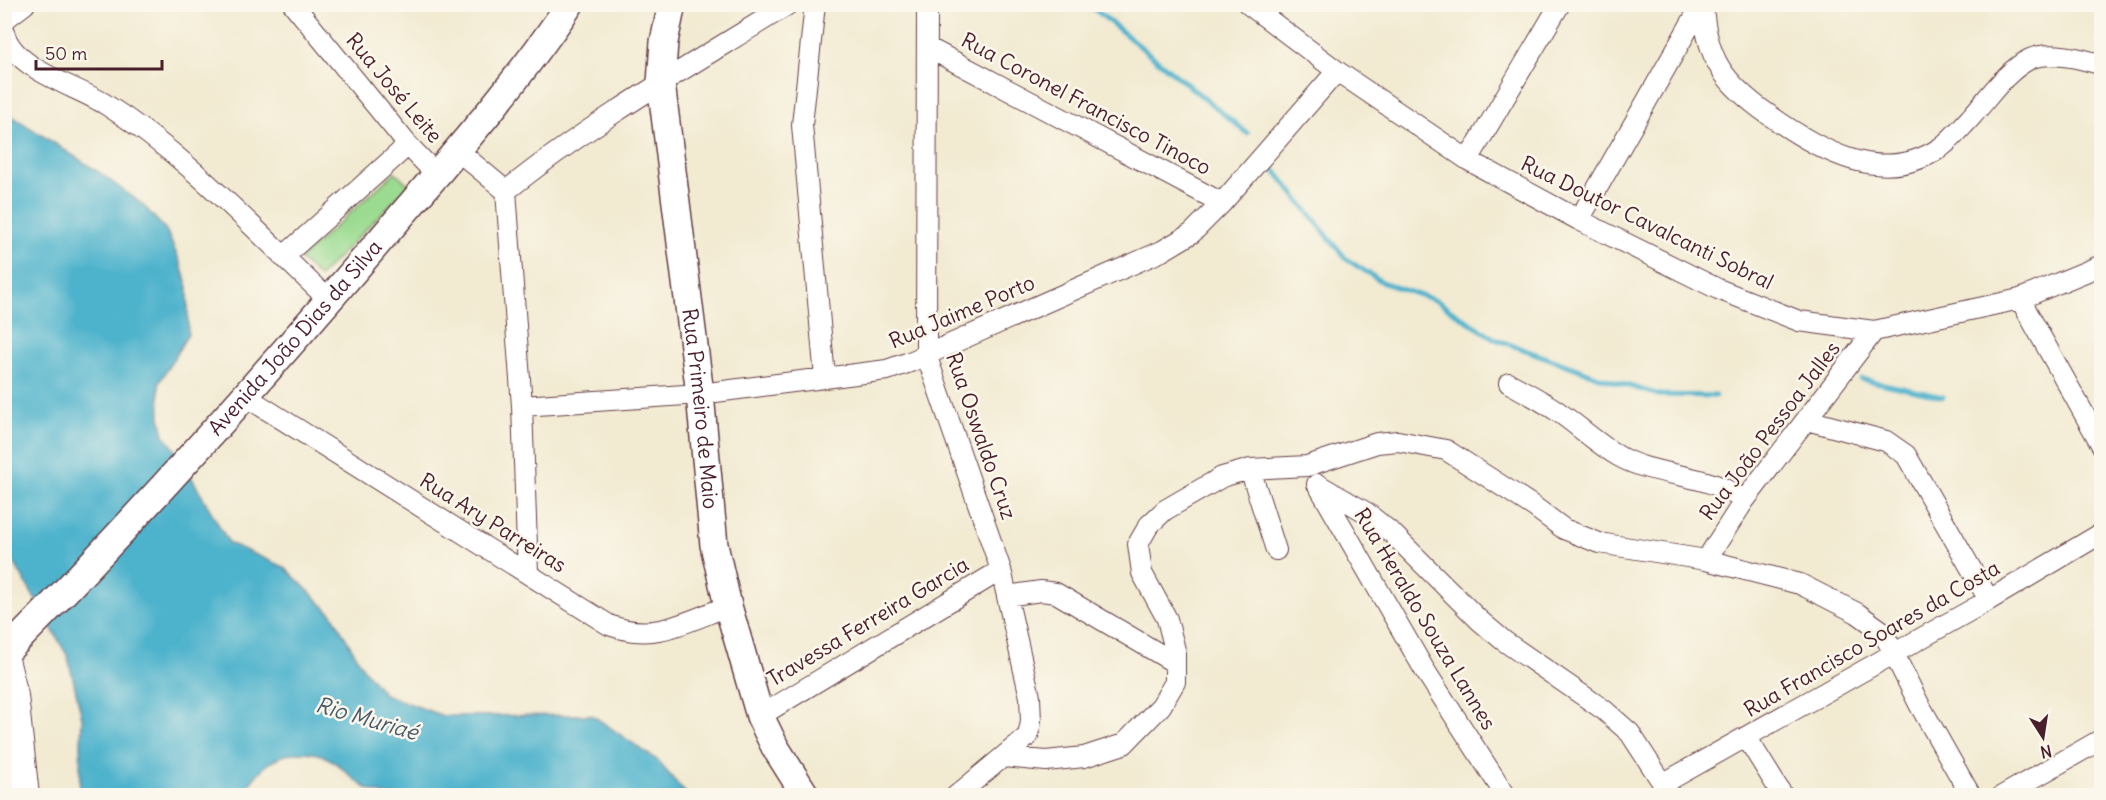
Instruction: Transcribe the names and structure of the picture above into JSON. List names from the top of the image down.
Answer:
{
  "streets": {
    "main road": ["Avenida João Dias da Silva", "Rua Primeiro de Maio"],
    "street": [
      "Rua José Leite",
      "Rua Coronel Francisco Tinoco",
      "Rua Doutor Cavalcanti Sobral",
      "Rua Jaime Porto",
      "Rua João Pessoa Jalles",
      "Rua Oswaldo Cruz",
      "Rua Ary Parreiras",
      "Rua Heraldo Souza Lannes",
      "Travessa Ferreira Garcia",
      "Rua Francisco Soares da Costa"
    ]
  },
  "crossings": [
    ["Rua José Leite", "Avenida João Dias da Silva"],
    ["Rua Coronel Francisco Tinoco", "Rua Jaime Porto"],
    ["Rua Coronel Francisco Tinoco", "Rua Oswaldo Cruz"],
    ["Rua Doutor Cavalcanti Sobral", "Rua Jaime Porto"],
    ["Rua Doutor Cavalcanti Sobral", "Rua João Pessoa Jalles"],
    ["Rua Jaime Porto", "Rua Primeiro de Maio"],
    ["Rua Jaime Porto", "Rua Oswaldo Cruz"],
    ["Avenida João Dias da Silva", "Rua Ary Parreiras"],
    ["Rua Primeiro de Maio", "Rua Ary Parreiras"],
    ["Rua Primeiro de Maio", "Travessa Ferreira Garcia"],
    ["Rua Oswaldo Cruz", "Travessa Ferreira Garcia"]
  ],
  "water": ["Rio Muriaé"],
  "scale_bar": "50 m",
  "north": "bottom"
}
